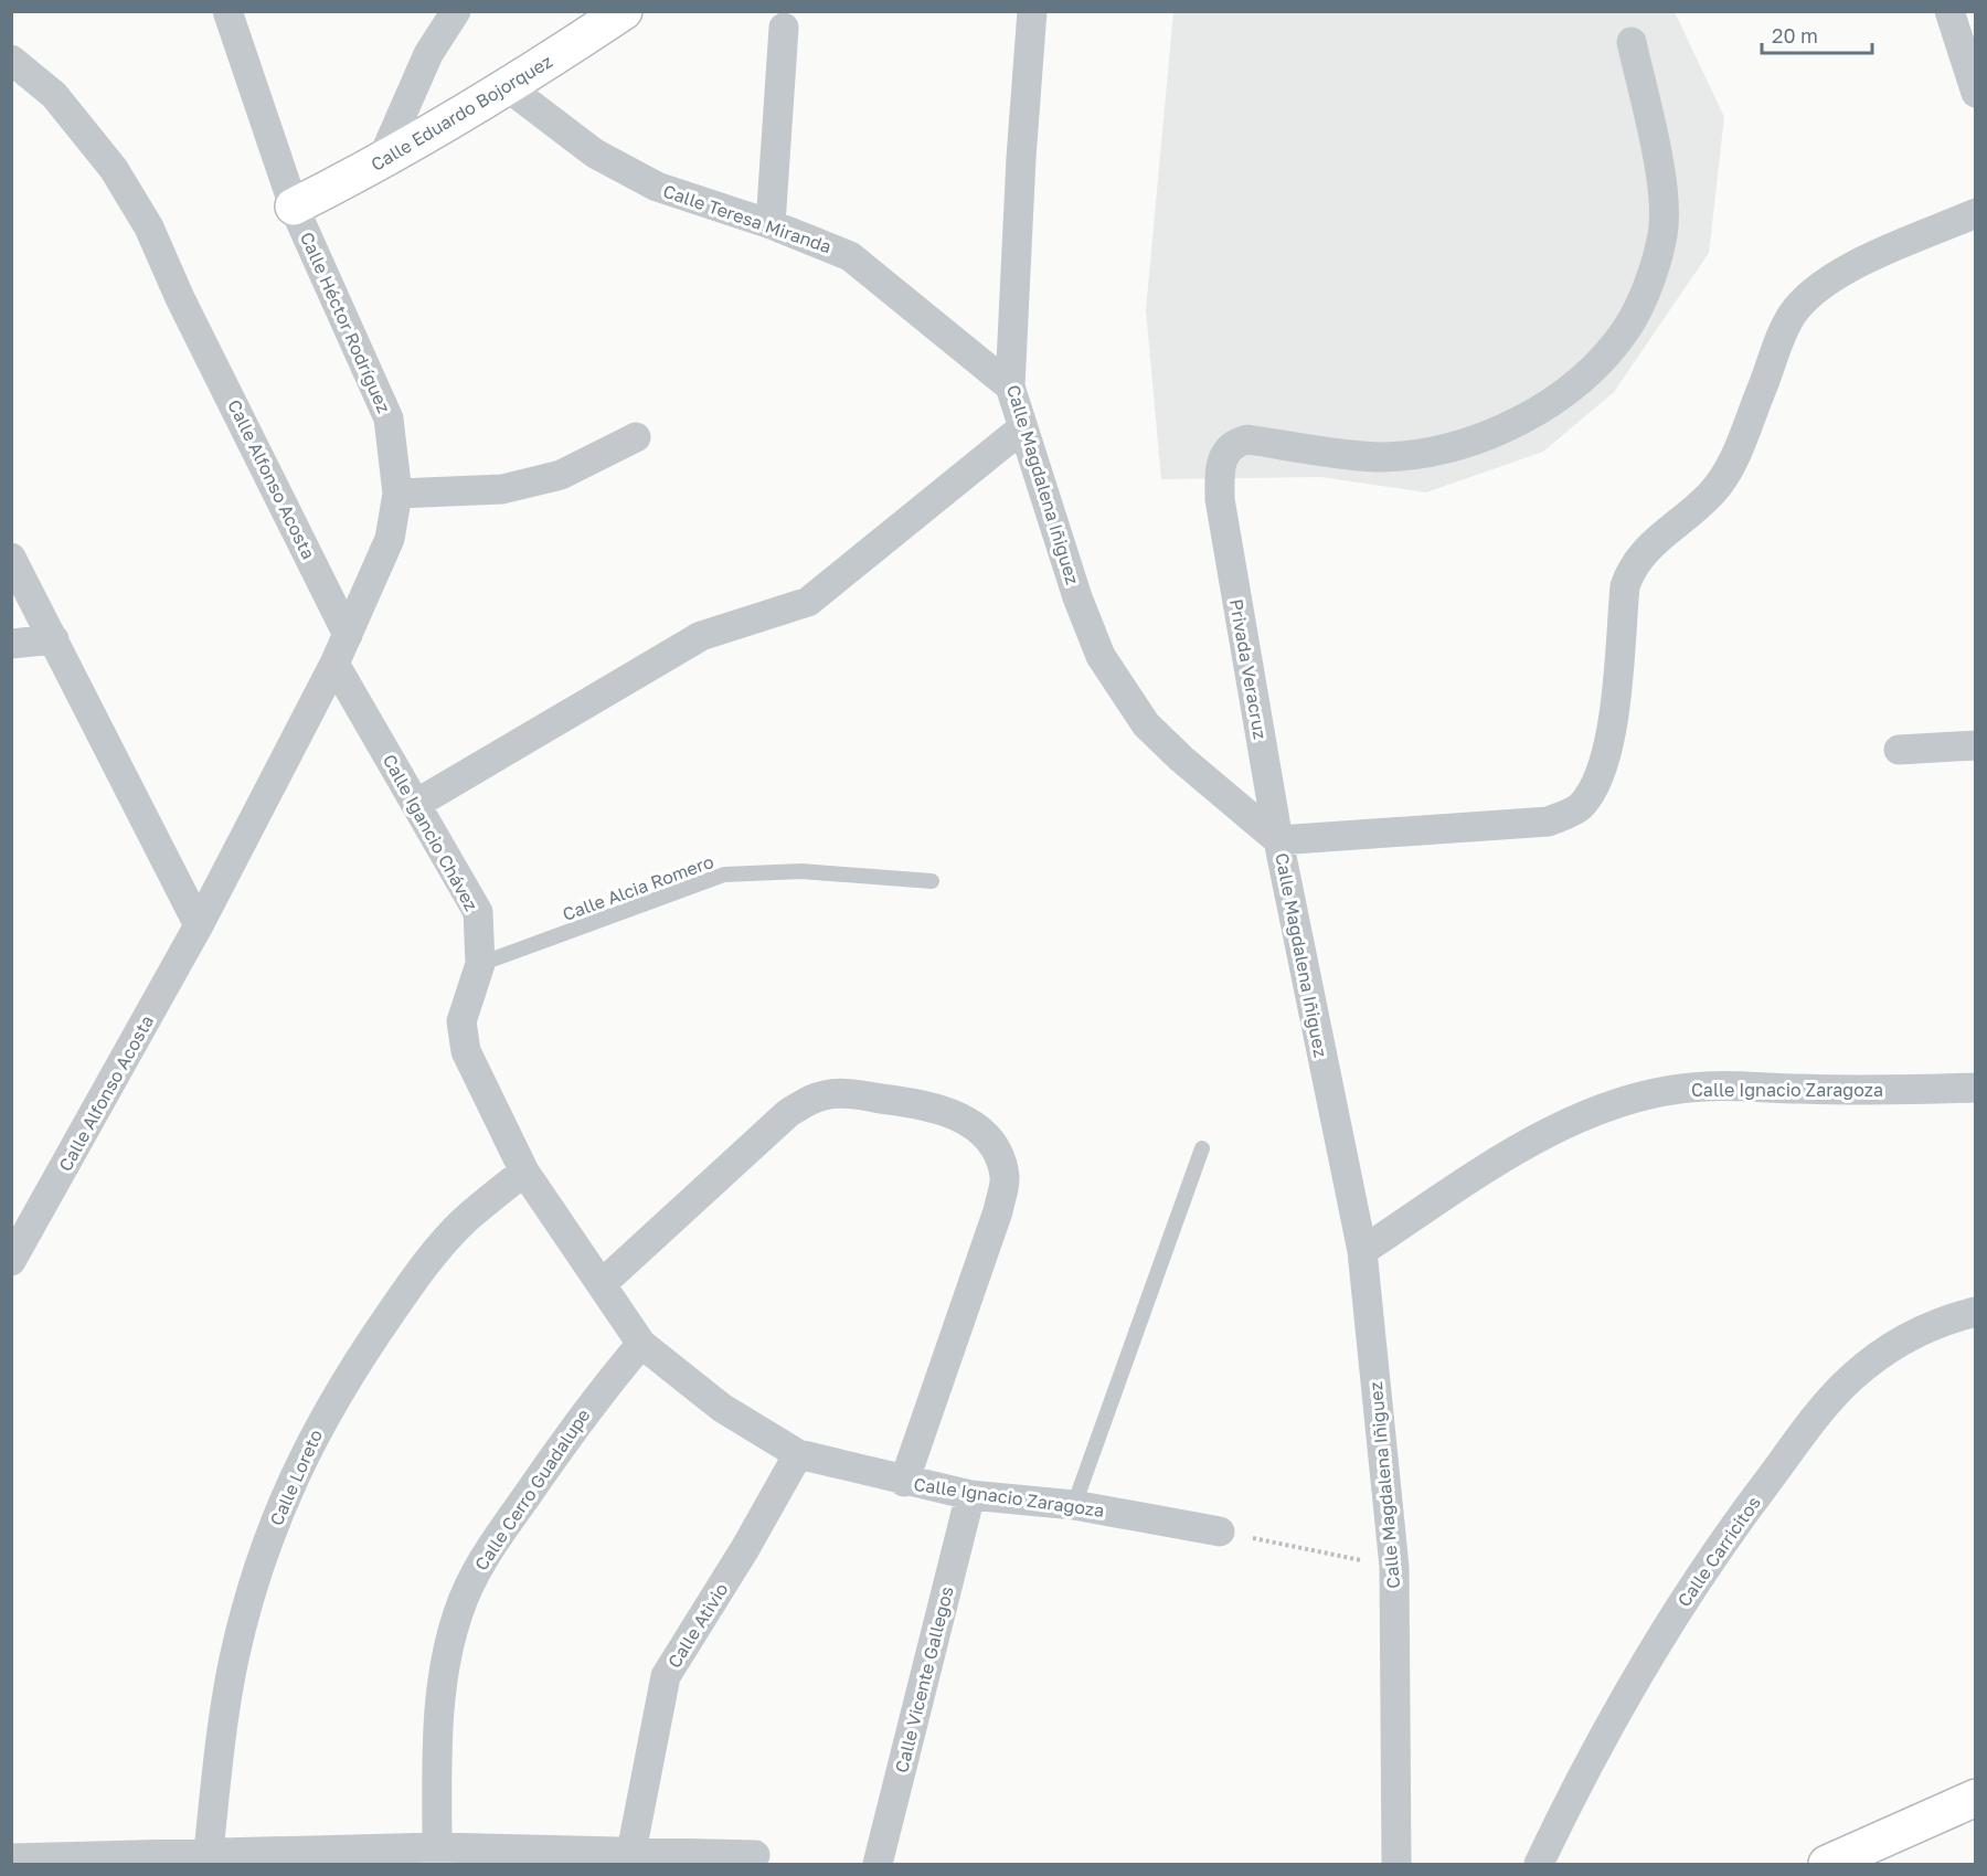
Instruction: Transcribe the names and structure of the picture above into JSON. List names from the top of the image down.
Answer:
{
  "streets": {
    "street": [
      "Calle Eduardo Bojorquez",
      "Calle Teresa Miranda",
      "Calle Héctor Rodríguez",
      "Calle Alfonso Acosta",
      "Calle Magdalena Iñiguez",
      "Privada Veracruz",
      "Calle Igancio Chávez",
      "Calle Ignacio Zaragoza",
      "Calle Loreto",
      "Calle Cerro Guadalupe",
      "Calle Carricitos",
      "Calle Ativio",
      "Calle Vicente Gallegos"
    ],
    "lane": ["Calle Alcia Romero"]
  },
  "crossings": [
    ["Calle Eduardo Bojorquez", "Calle Teresa Miranda"],
    ["Calle Eduardo Bojorquez", "Calle Héctor Rodríguez"],
    ["Calle Teresa Miranda", "Calle Magdalena Iñiguez"],
    ["Calle Héctor Rodríguez", "Calle Alfonso Acosta"],
    ["Calle Alfonso Acosta", "Calle Igancio Chávez"],
    ["Calle Magdalena Iñiguez", "Privada Veracruz"],
    ["Calle Magdalena Iñiguez", "Calle Ignacio Zaragoza"],
    ["Calle Igancio Chávez", "Calle Alcia Romero"],
    ["Calle Igancio Chávez", "Calle Ignacio Zaragoza"],
    ["Calle Ignacio Zaragoza", "Calle Loreto"],
    ["Calle Ignacio Zaragoza", "Calle Cerro Guadalupe"],
    ["Calle Ignacio Zaragoza", "Calle Ativio"],
    ["Calle Ignacio Zaragoza", "Calle Vicente Gallegos"]
  ],
  "scale_bar": "20 m"
}
